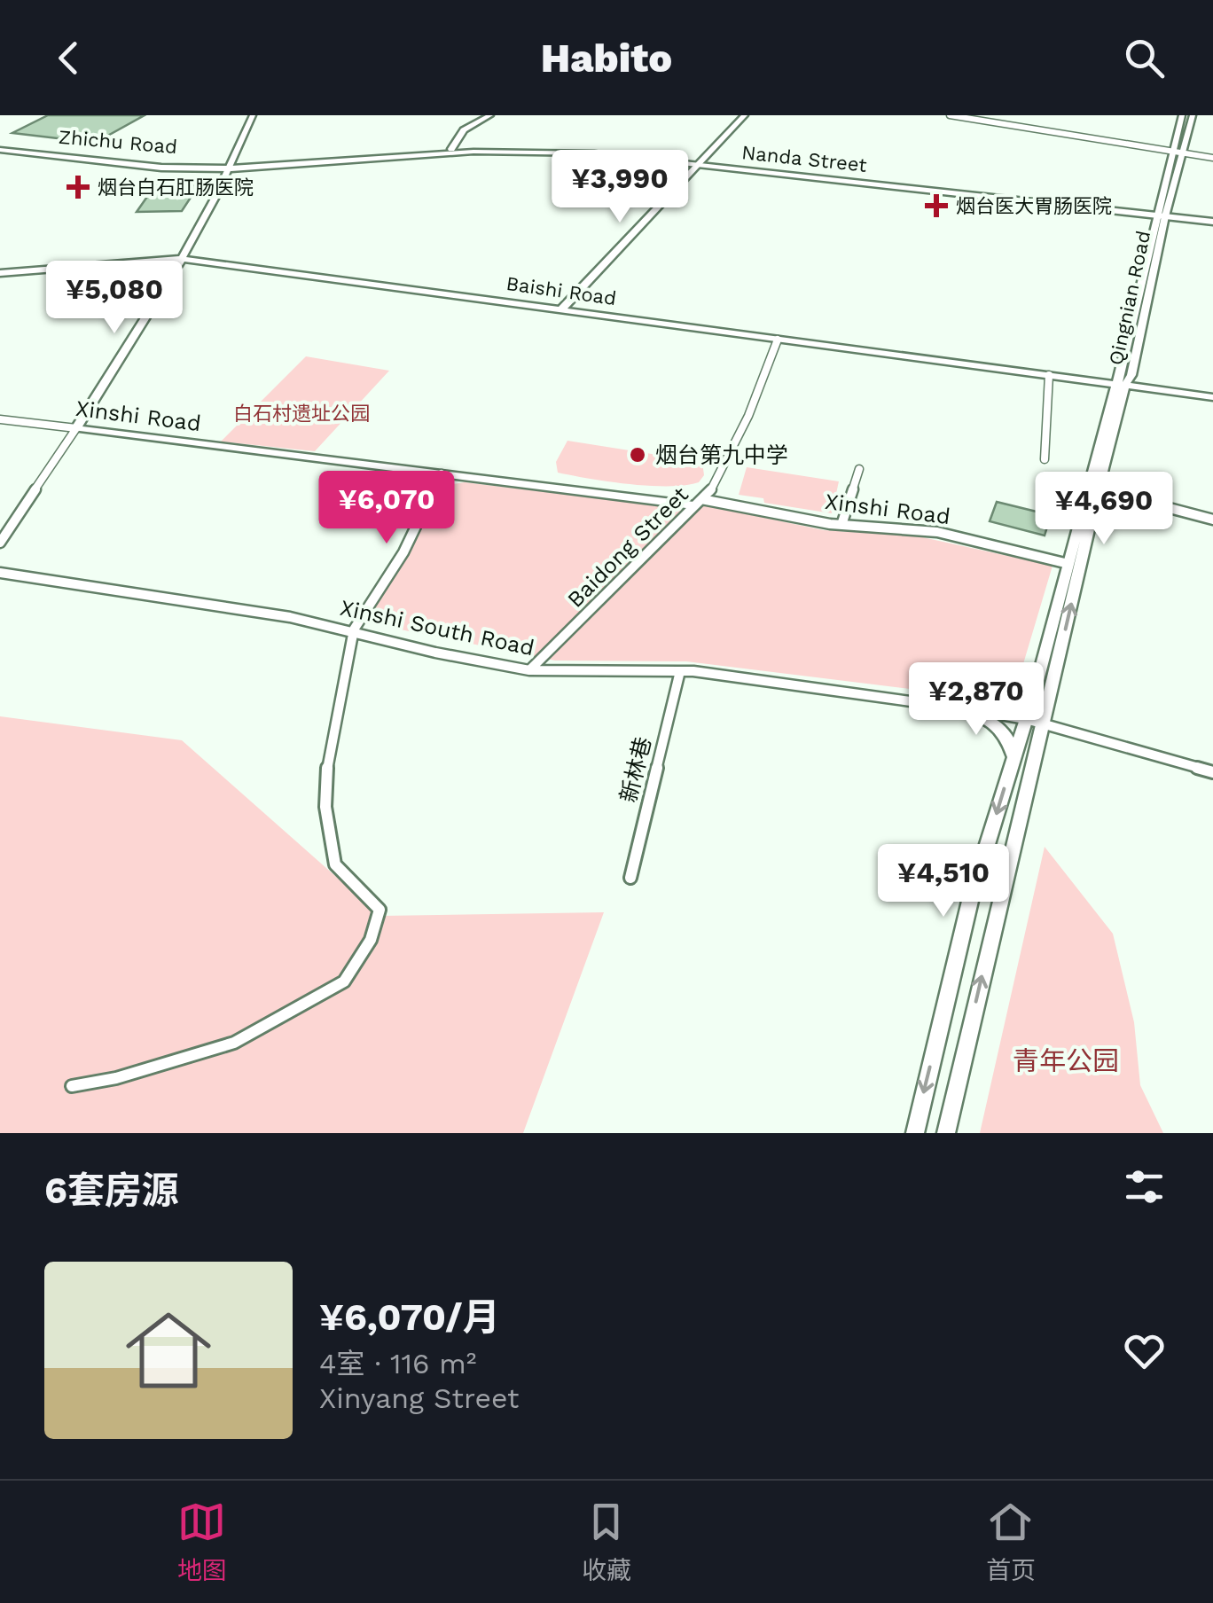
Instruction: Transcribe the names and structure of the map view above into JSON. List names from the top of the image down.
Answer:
{
  "streets": {
    "main road": ["Zhichu Road", "Nanda Street"],
    "street": [
      "Baishi Road",
      "Qingnian Road",
      "Xinshi Road",
      "Baidong Street",
      "Xinshi South Road",
      "新林巷"
    ]
  },
  "crossings": [
    ["Zhichu Road", "Nanda Street"],
    ["Nanda Street", "Qingnian Road"],
    ["Baishi Road", "Qingnian Road"],
    ["Baishi Road", "Baidong Street"],
    ["Xinshi Road", "Baidong Street"],
    ["Baidong Street", "Xinshi South Road"],
    ["Xinshi South Road", "新林巷"]
  ],
  "parks": ["白石村遗址公园", "青年公园"],
  "places": {
    "health": ["烟台白石肛肠医院", "烟台医大胃肠医院"],
    "other": ["烟台第九中学"]
  },
  "page": {
    "header": "Habito",
    "price": [
      "¥3,990",
      "¥5,080",
      "¥6,070",
      "¥4,690",
      "¥2,870",
      "¥4,510"
    ],
    "heading": "6套房源",
    "list": [
      {
        "name": "¥6,070/月",
        "note": "4室 · 116 m² · Xinyang Street"
      }
    ],
    "tabs": ["地图", "收藏", "首页"]
  }
}
